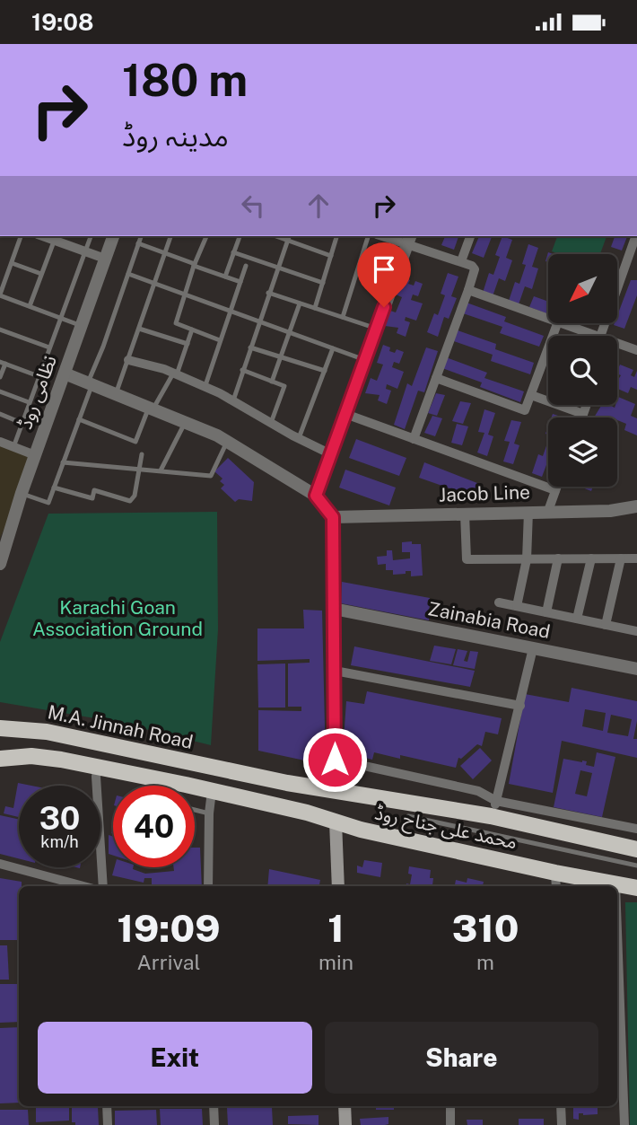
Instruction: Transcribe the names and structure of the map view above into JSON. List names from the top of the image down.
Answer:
{
  "streets": {
    "highway": ["M.A. Jinnah Road", "محمد علی جناح روڈ"],
    "street": ["نظامی روڈ", "Jacob Line", "Zainabia Road"]
  },
  "crossings": [
    ["M.A. Jinnah Road", "محمد علی جناح روڈ"]
  ],
  "parks": ["Karachi Goan Association Ground"],
  "north": "bottom left",
  "page": {
    "status": "19:08",
    "turn": ["180 m", "مدینہ روڈ"],
    "speed": "30 km/h",
    "limit": "40",
    "eta": [
      "19:09",
      "Arrival",
      "1",
      "min",
      "310",
      "m"
    ],
    "buttons": ["Exit", "Share"]
  }
}
